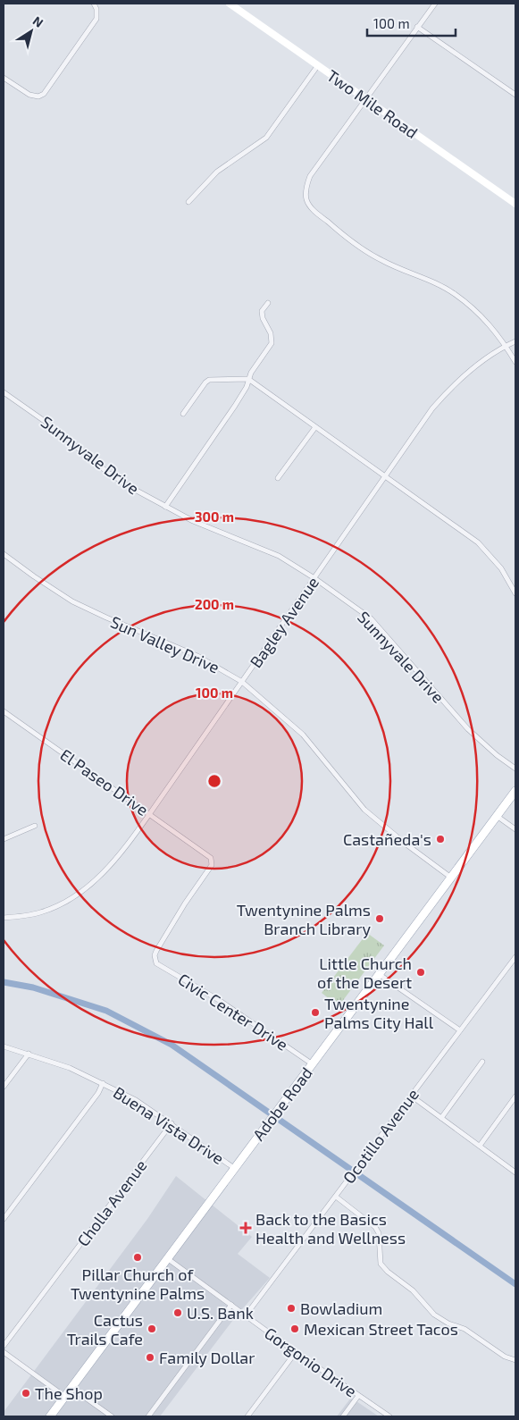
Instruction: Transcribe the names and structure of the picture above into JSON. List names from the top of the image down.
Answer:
{
  "streets": {
    "main road": ["Two Mile Road", "Adobe Road"],
    "street": [
      "Sunnyvale Drive",
      "Bagley Avenue",
      "Sun Valley Drive",
      "El Paseo Drive",
      "Civic Center Drive",
      "Buena Vista Drive",
      "Ocotillo Avenue",
      "Cholla Avenue",
      "Gorgonio Drive"
    ]
  },
  "crossings": [
    ["Sunnyvale Drive", "Bagley Avenue"],
    ["Bagley Avenue", "Sun Valley Drive"],
    ["Bagley Avenue", "El Paseo Drive"],
    ["Sun Valley Drive", "Adobe Road"],
    ["El Paseo Drive", "Civic Center Drive"],
    ["Civic Center Drive", "Adobe Road"],
    ["Adobe Road", "Buena Vista Drive"],
    ["Adobe Road", "Gorgonio Drive"],
    ["Buena Vista Drive", "Cholla Avenue"],
    ["Ocotillo Avenue", "Gorgonio Drive"]
  ],
  "places": {
    "other": [
      "Castañeda's",
      "Twentynine Palms Branch Library",
      "Little Church of the Desert",
      "Twentynine Palms City Hall",
      "Pillar Church of Twentynine Palms",
      "Bowladium",
      "U.S. Bank",
      "Cactus Trails Cafe",
      "Mexican Street Tacos",
      "Family Dollar",
      "The Shop"
    ],
    "health": ["Back to the Basics Health and Wellness"]
  },
  "scale_bar": "100 m",
  "north": "top right",
  "rings": ["300 m", "200 m", "100 m"]
}
